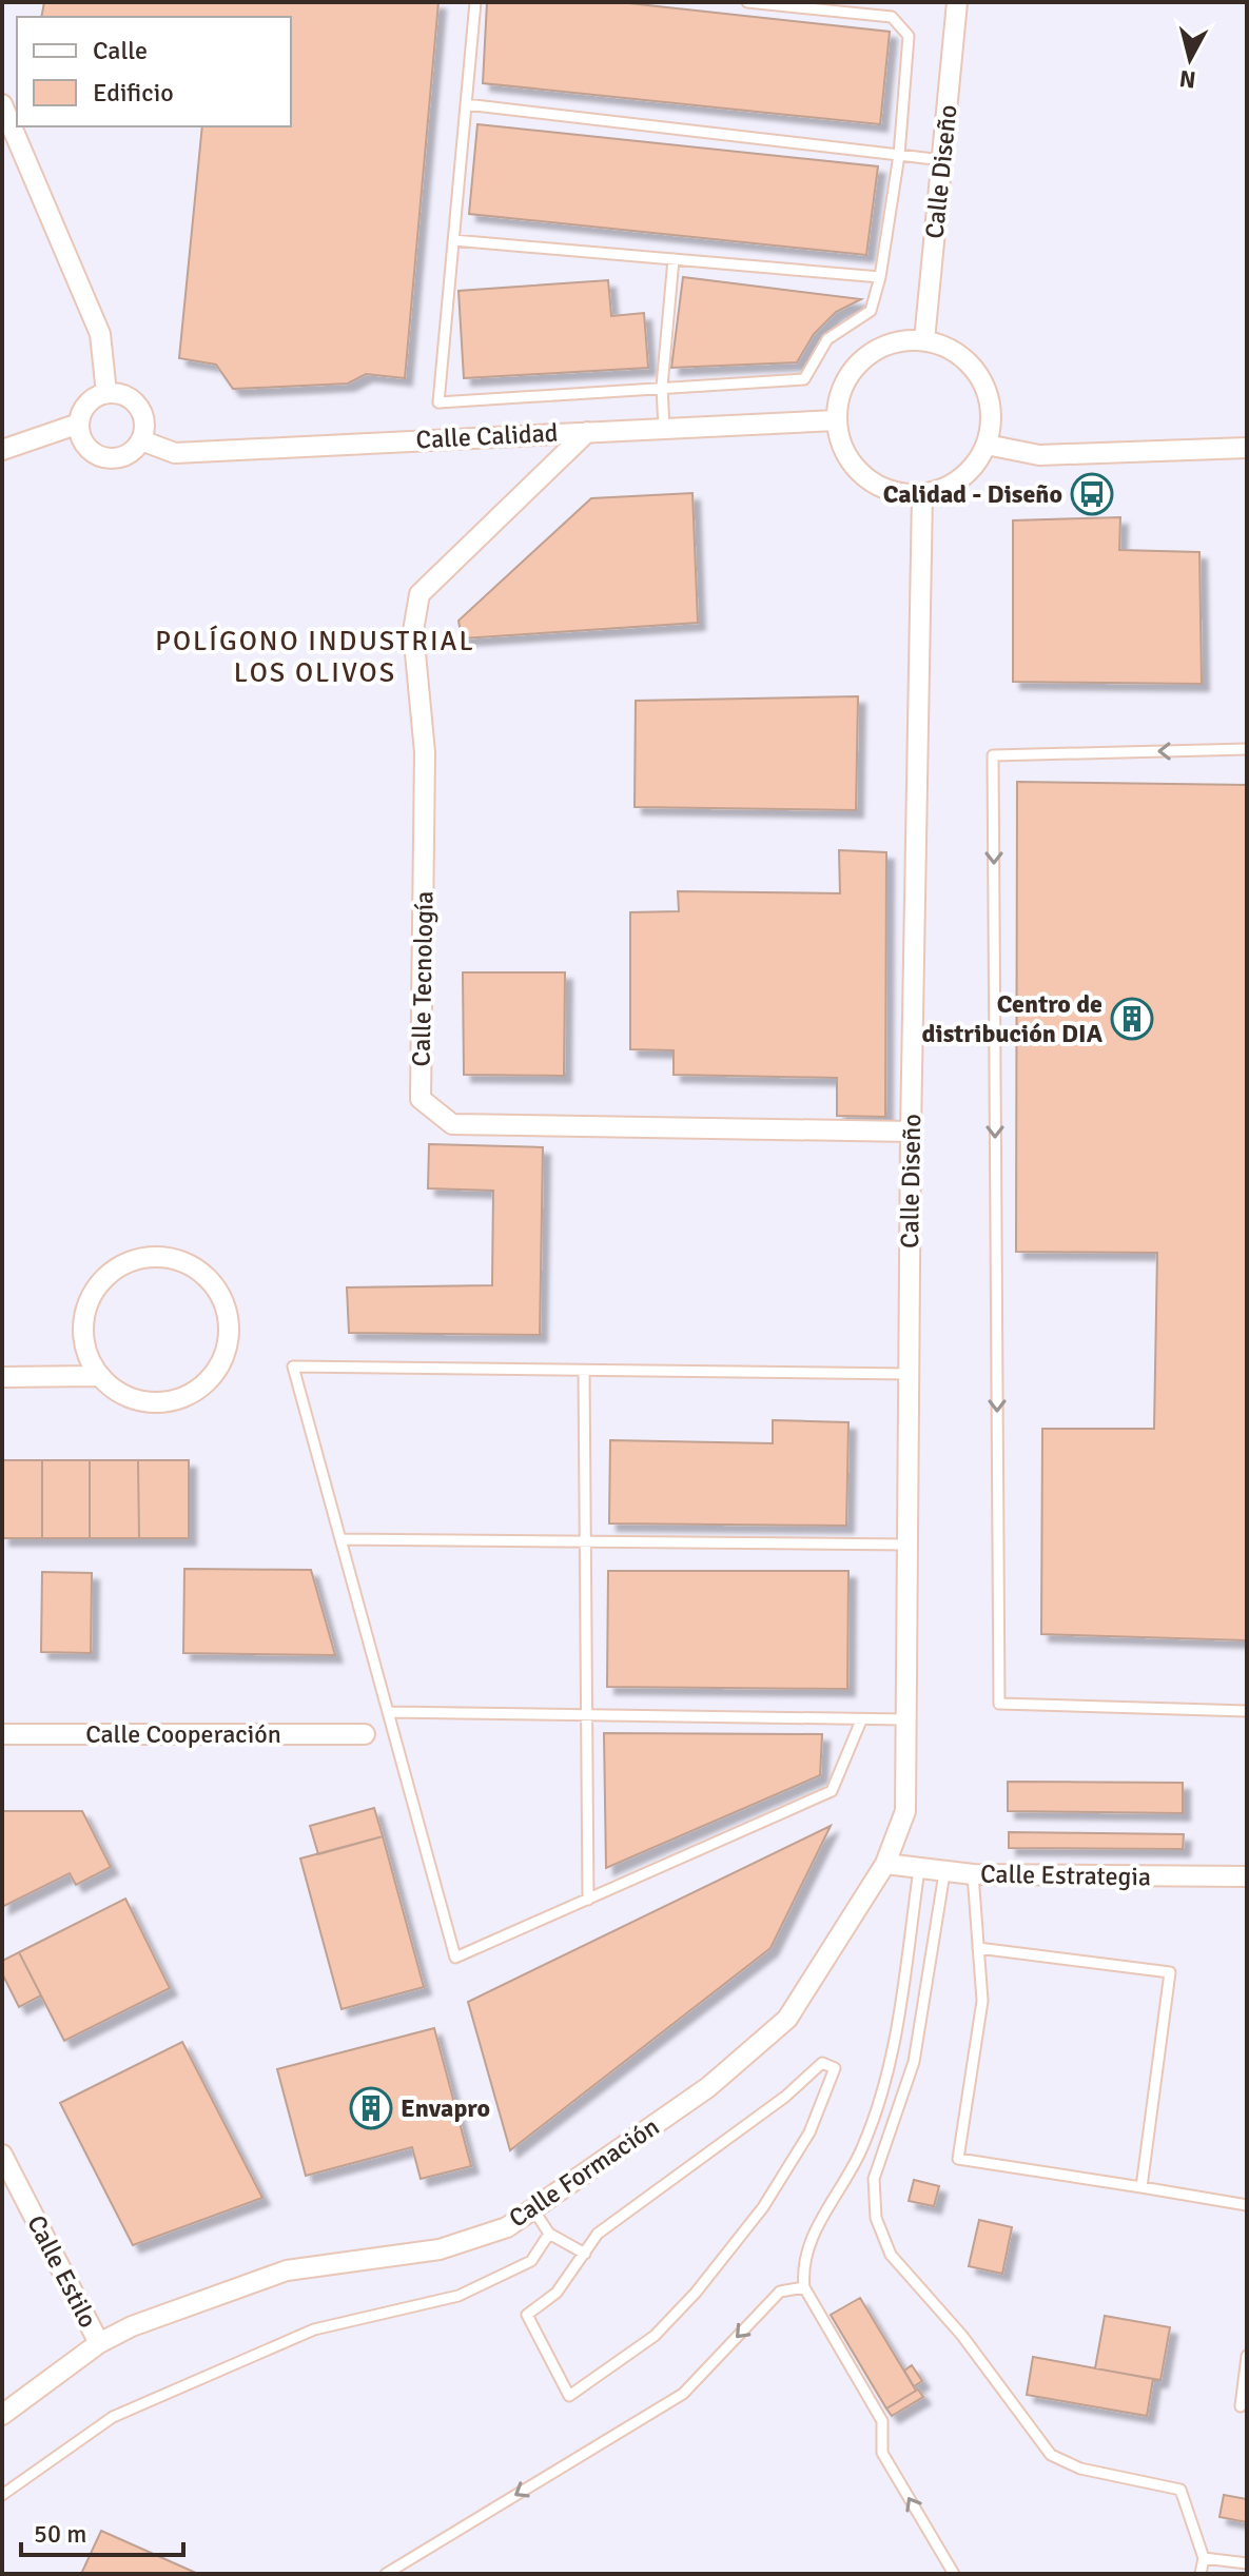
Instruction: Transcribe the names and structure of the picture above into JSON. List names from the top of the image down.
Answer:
{
  "streets": {
    "street": [
      "Calle Diseño",
      "Calle Calidad",
      "Calle Tecnología",
      "Calle Cooperación",
      "Calle Estrategia",
      "Calle Formación",
      "Calle Estilo"
    ]
  },
  "crossings": [
    ["Calle Diseño", "Calle Calidad"],
    ["Calle Diseño", "Calle Tecnología"],
    ["Calle Diseño", "Calle Estrategia"],
    ["Calle Diseño", "Calle Formación"],
    ["Calle Calidad", "Calle Tecnología"],
    ["Calle Estrategia", "Calle Formación"],
    ["Calle Formación", "Calle Estilo"]
  ],
  "districts": ["POLÍGONO INDUSTRIAL LOS OLIVOS"],
  "places": {
    "bus stop": ["Calidad - Diseño"],
    "building": ["Centro de distribución DIA", "Envapro"]
  },
  "legend": ["Calle", "Edificio"],
  "scale_bar": "50 m",
  "north": "bottom"
}
